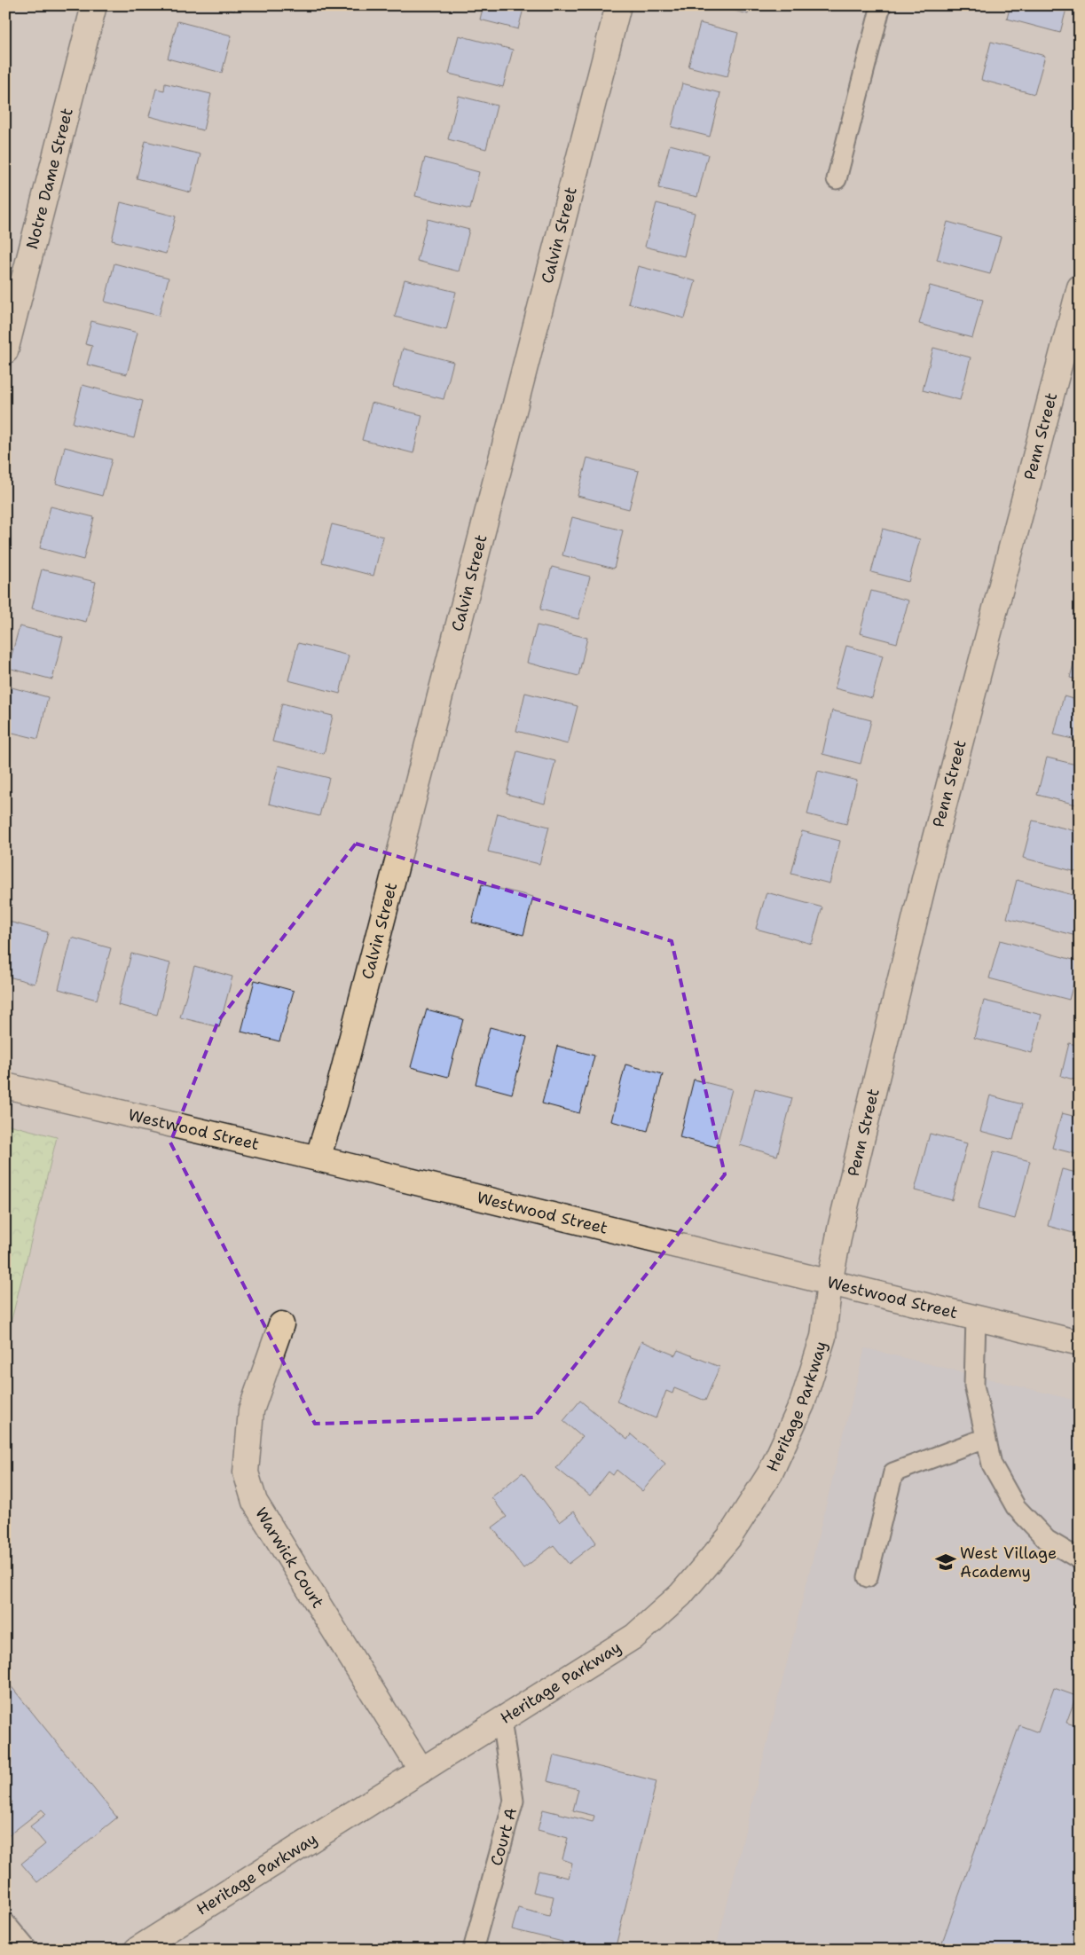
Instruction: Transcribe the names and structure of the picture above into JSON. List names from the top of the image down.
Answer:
{
  "streets": {
    "street": [
      "Notre Dame Street",
      "Calvin Street",
      "Penn Street",
      "Westwood Street",
      "Heritage Parkway",
      "Warwick Court"
    ],
    "lane": ["Court A"]
  },
  "crossings": [
    ["Calvin Street", "Westwood Street"],
    ["Penn Street", "Westwood Street"],
    ["Penn Street", "Heritage Parkway"],
    ["Westwood Street", "Heritage Parkway"],
    ["Heritage Parkway", "Warwick Court"],
    ["Heritage Parkway", "Court A"]
  ],
  "places": {
    "school or university": ["West Village Academy"]
  }
}
